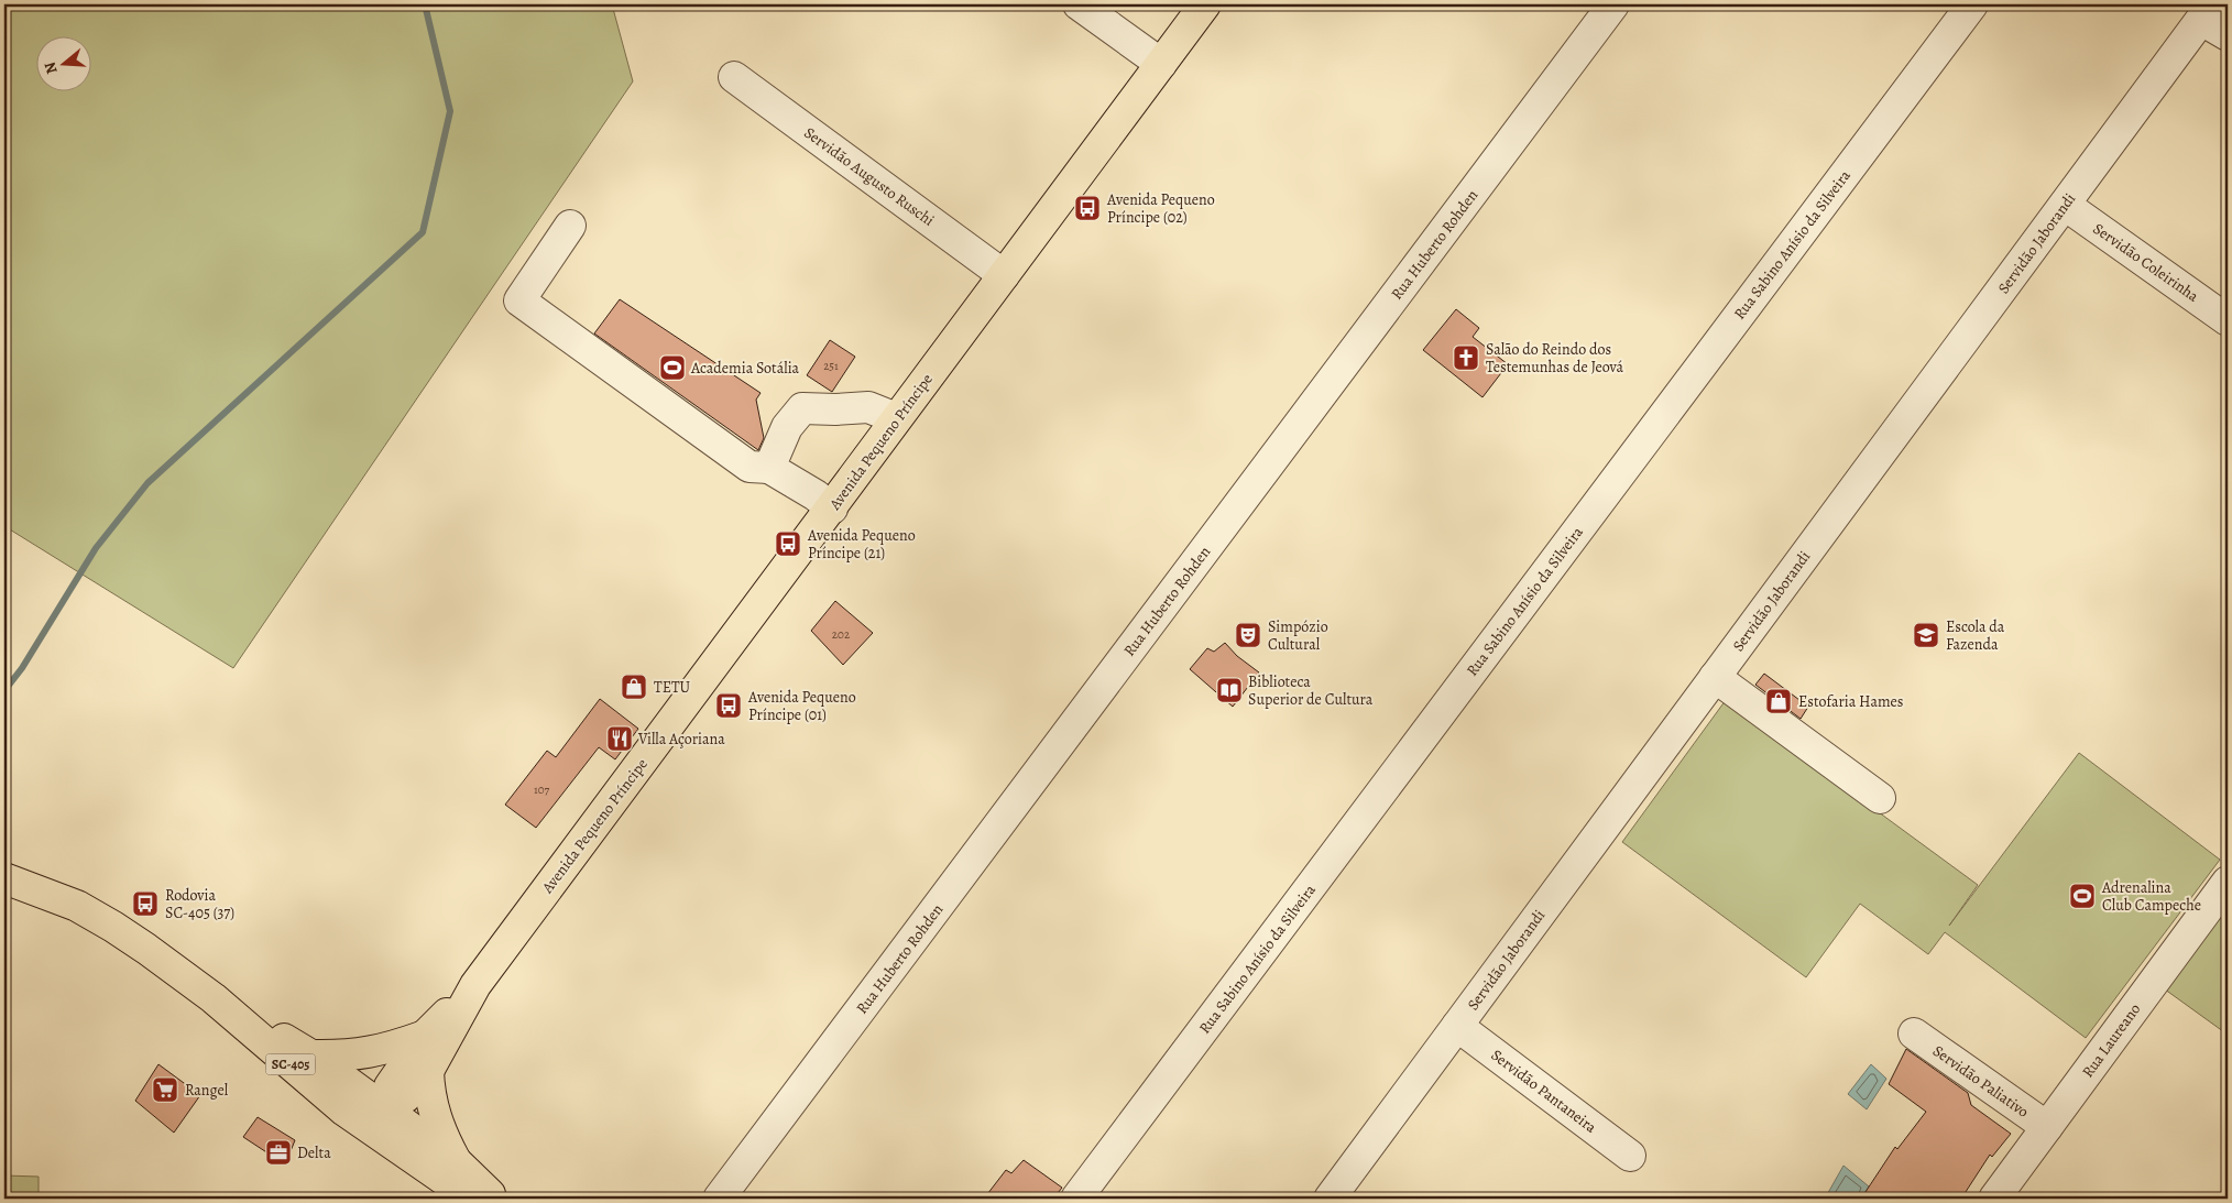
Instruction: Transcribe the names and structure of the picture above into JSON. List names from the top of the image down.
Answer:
{
  "streets": {
    "main road": ["Avenida Pequeno Príncipe", "SC-405"],
    "street": [
      "Servidão Augusto Ruschi",
      "Servidão Jaborandi",
      "Rua Huberto Rohden",
      "Rua Sabino Anísio da Silveira",
      "Servidão Coleirinha",
      "Rua Laureano",
      "Servidão Paliativo",
      "Servidão Pantaneira"
    ]
  },
  "crossings": [
    ["Servidão Augusto Ruschi", "Avenida Pequeno Príncipe"],
    ["Servidão Jaborandi", "Servidão Coleirinha"],
    ["Servidão Jaborandi", "Servidão Pantaneira"],
    ["Avenida Pequeno Príncipe", "SC-405"],
    ["Rua Laureano", "Servidão Paliativo"]
  ],
  "places": {
    "bus stop": [
      "Avenida Pequeno Príncipe (02)",
      "Avenida Pequeno Príncipe (21)",
      "Avenida Pequeno Príncipe (01)",
      "Rodovia SC-405 (37)"
    ],
    "church": ["Salão do Reindo dos Testemunhas de Jeová"],
    "sports": ["Academia Sotália", "Adrenalina Club Campeche"],
    "theatre": ["Simpózio Cultural"],
    "school or university": ["Escola da Fazenda"],
    "shop": ["TETU", "Estofaria Hames"],
    "library": ["Biblioteca Superior de Cultura"],
    "restaurant": ["Villa Açoriana"],
    "supermarket": ["Rangel"],
    "office": ["Delta"]
  },
  "house_numbers": ["251", "202", "107"],
  "north": "left"
}
